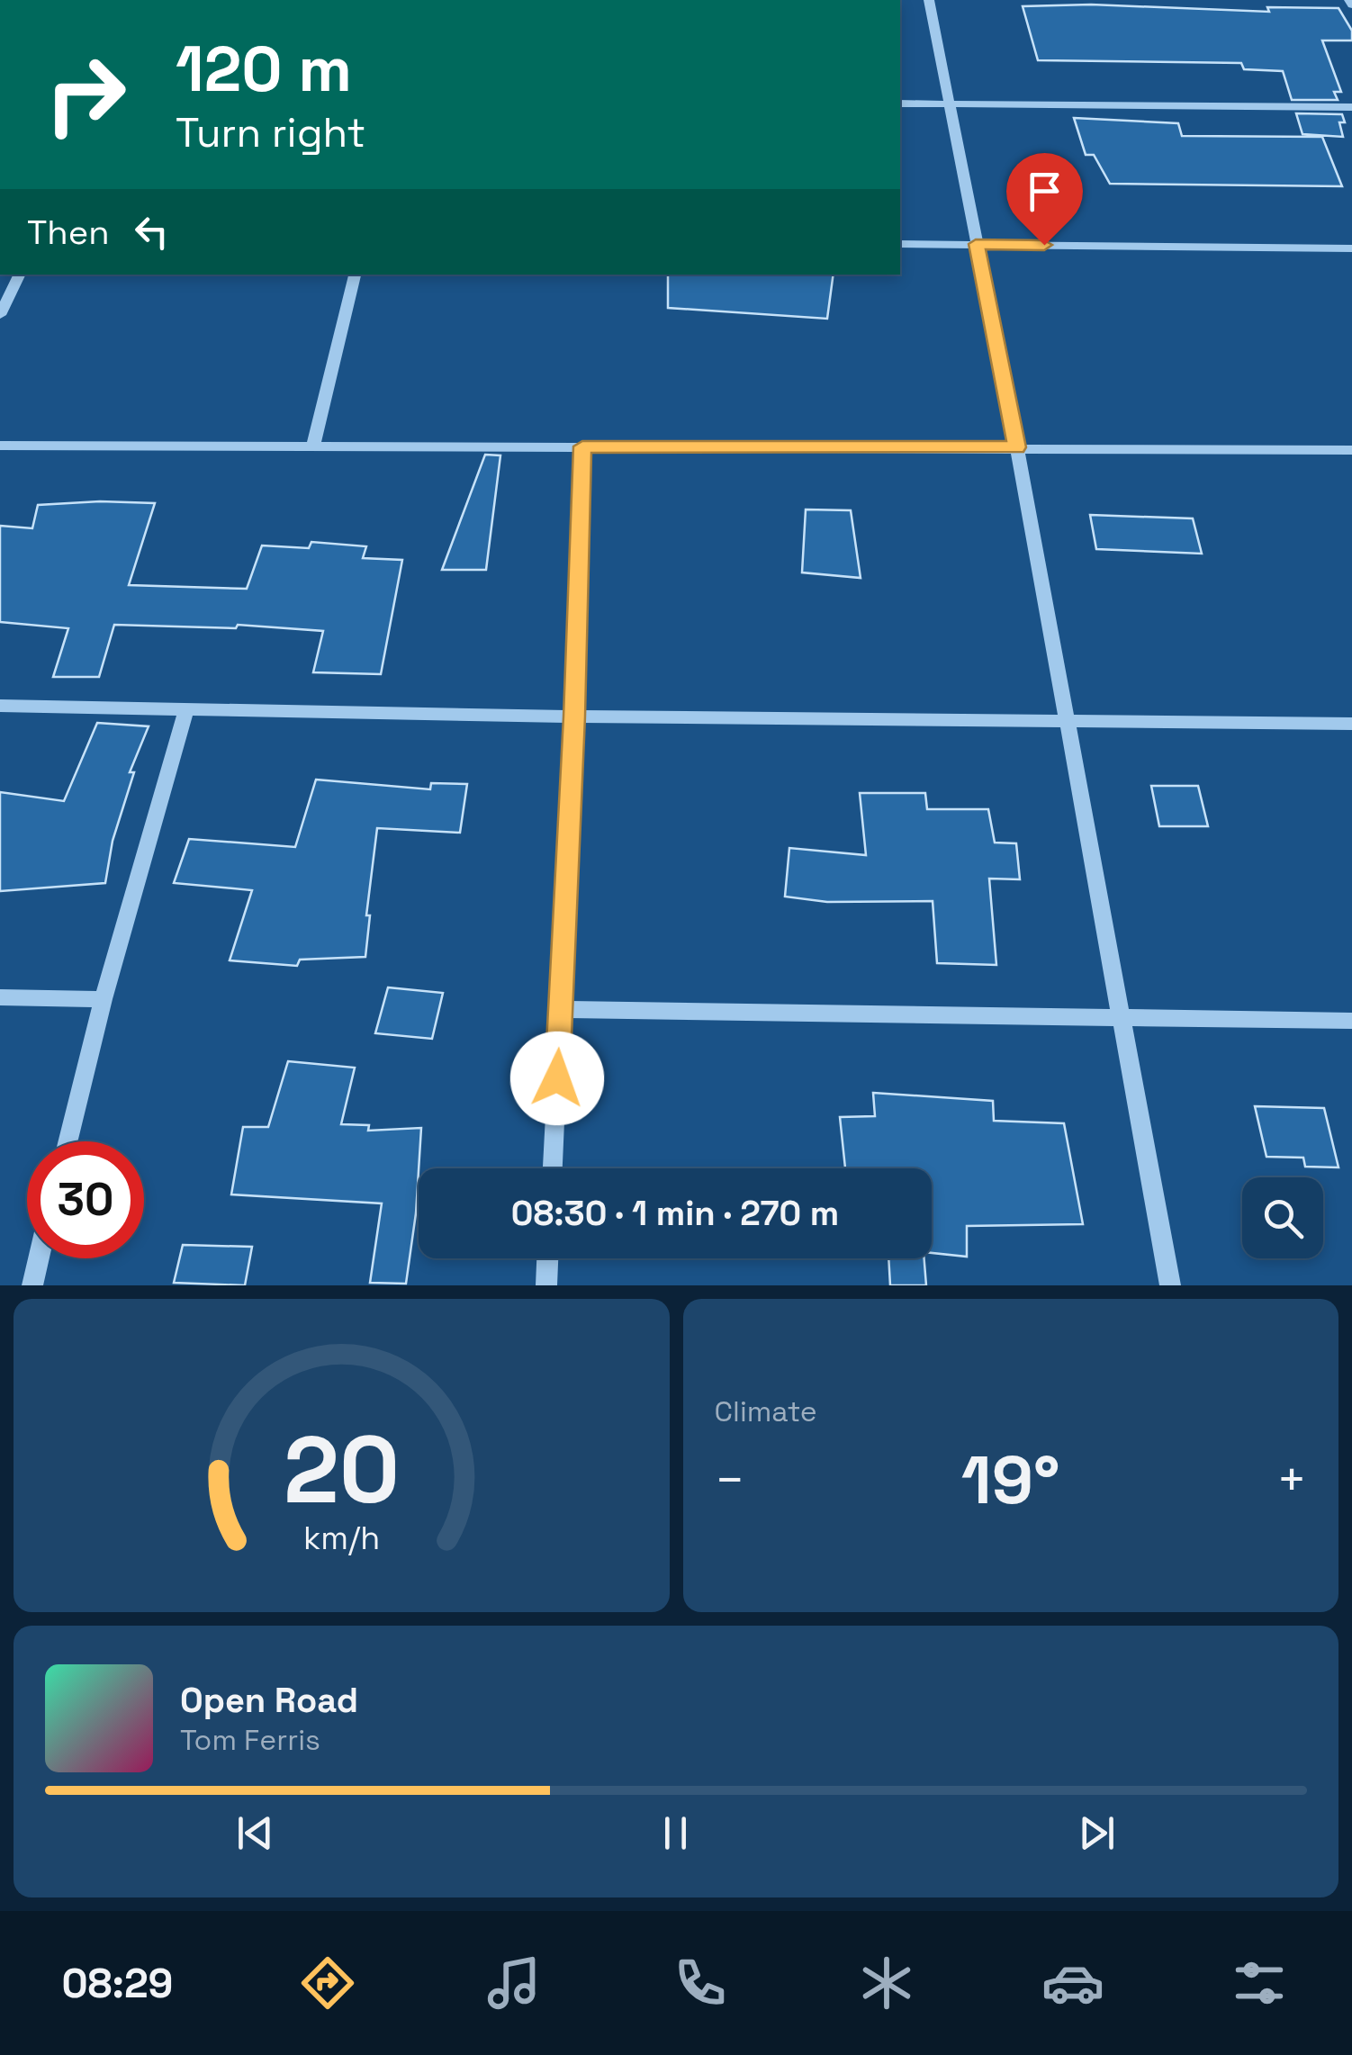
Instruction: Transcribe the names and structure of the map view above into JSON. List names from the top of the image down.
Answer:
{
  "page": {
    "turn": ["120 m", "Turn right"],
    "then": "Then",
    "limit": "30",
    "trip": "08:30 · 1 min · 270 m",
    "tile": "Climate",
    "heat": ["−", "19°", "+"],
    "song": ["Open Road", "Tom Ferris"],
    "tabs": "08:29",
    "gauge": ["20", "km/h"]
  }
}
